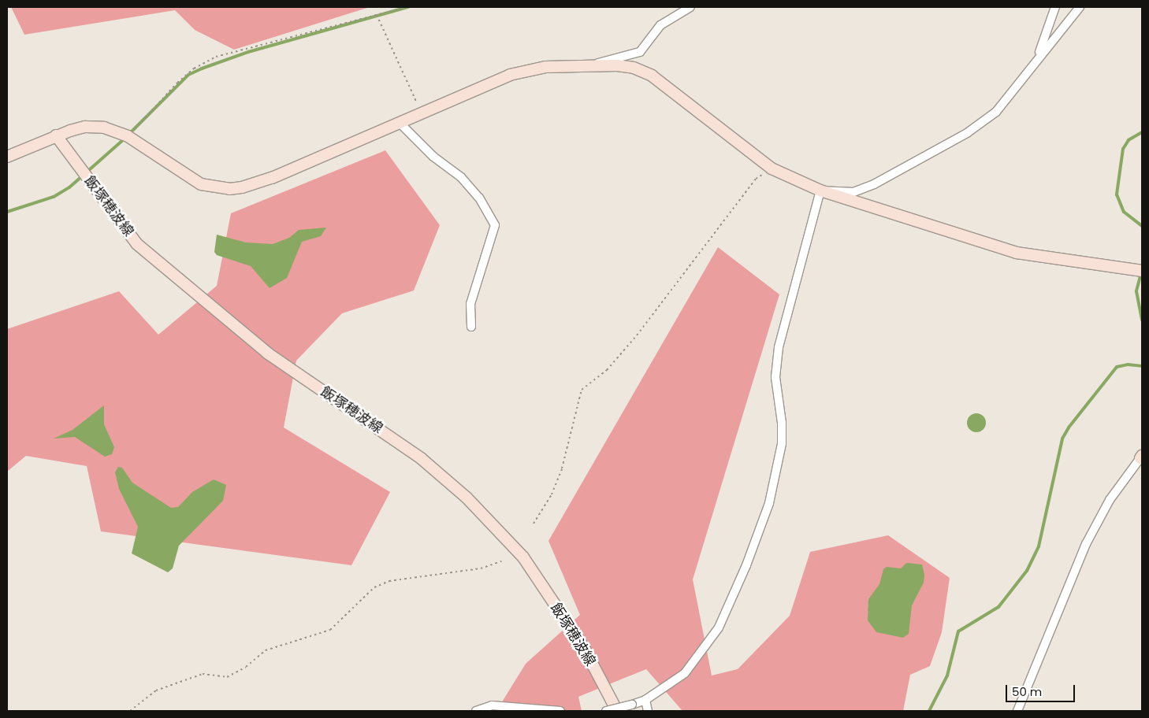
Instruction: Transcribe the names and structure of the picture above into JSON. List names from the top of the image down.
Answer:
{
  "streets": {
    "street": ["飯塚穂波線"]
  },
  "scale_bar": "50 m"
}
